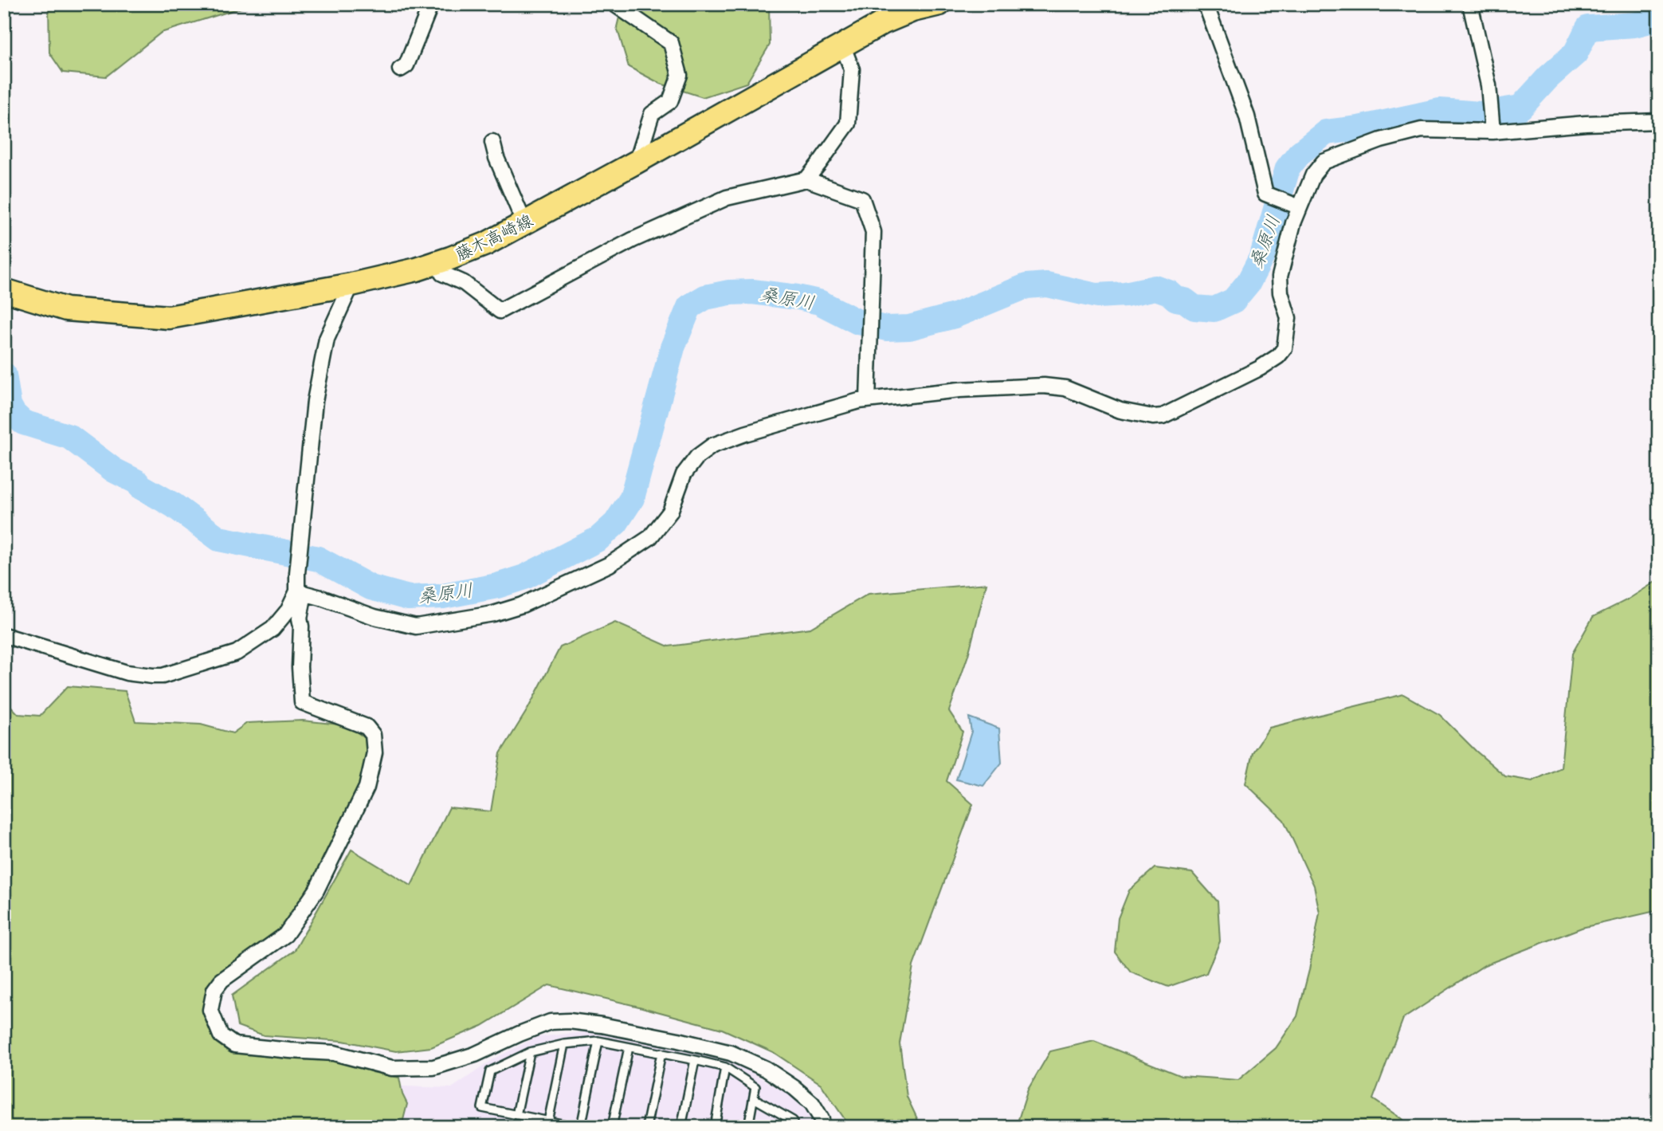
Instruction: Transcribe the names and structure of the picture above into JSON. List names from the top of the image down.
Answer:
{
  "streets": {
    "main road": ["藤木高崎線"]
  },
  "water": ["桑原川"]
}
